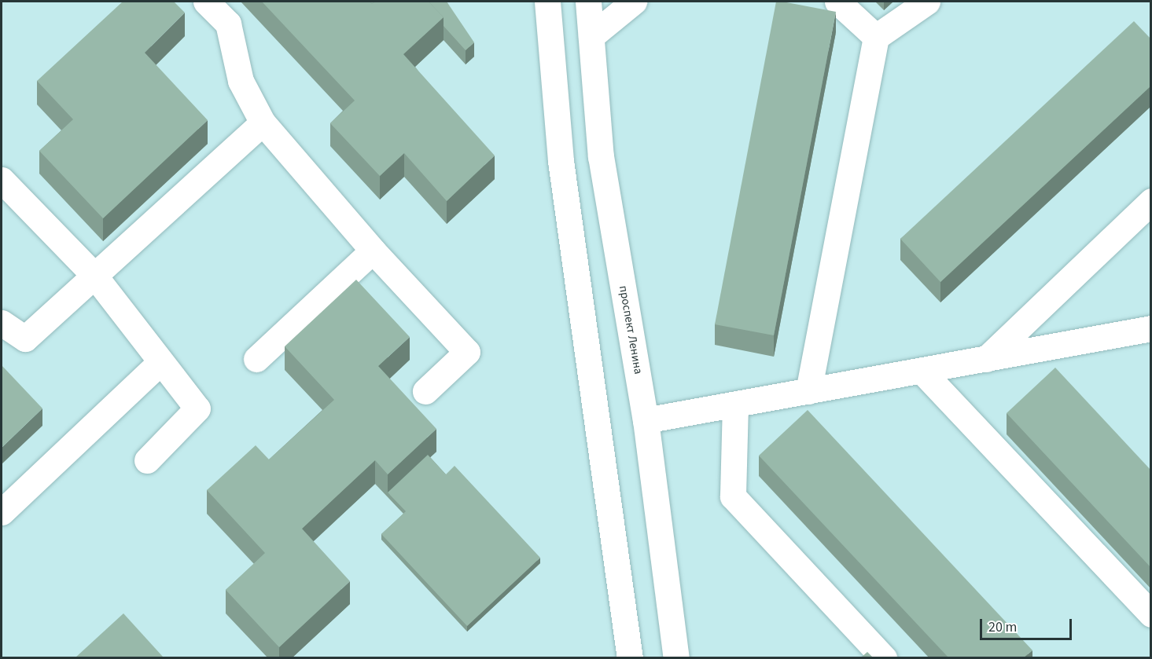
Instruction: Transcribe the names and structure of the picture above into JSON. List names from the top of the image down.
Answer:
{
  "streets": {
    "main road": ["проспект Ленина"]
  },
  "scale_bar": "20 m"
}
